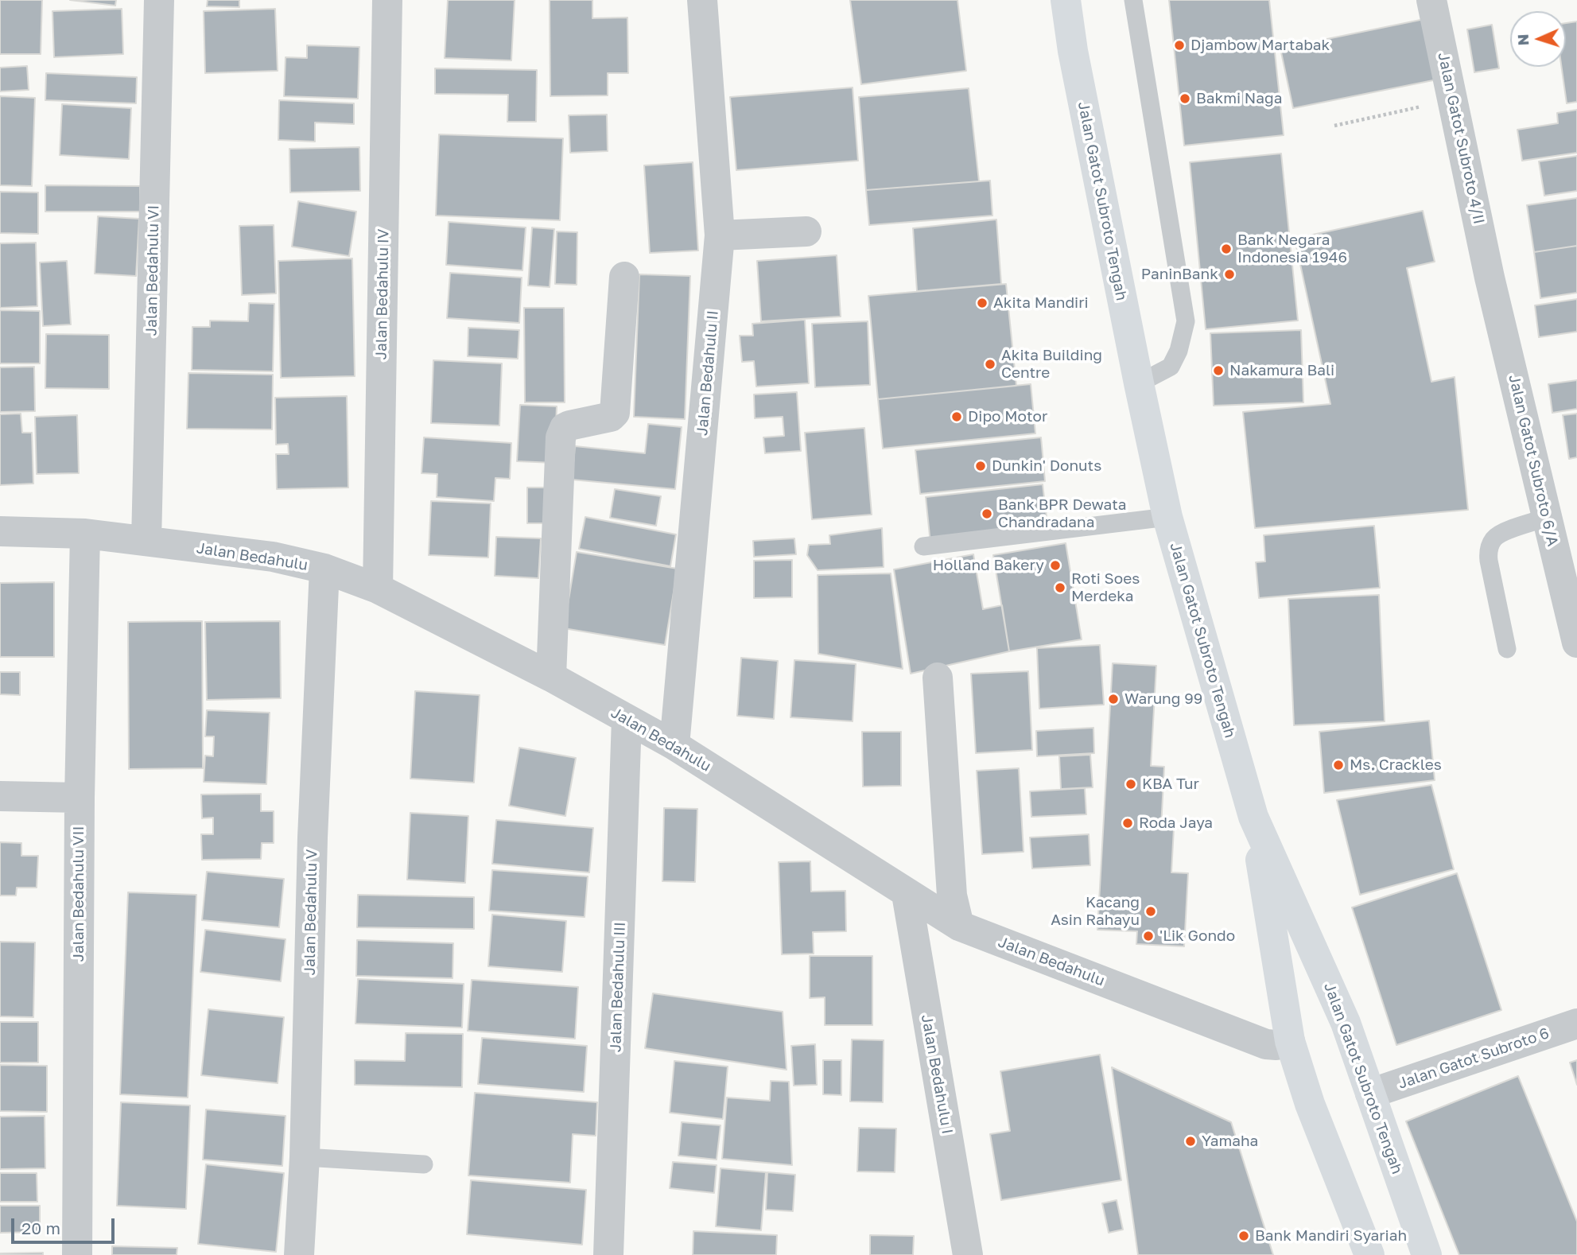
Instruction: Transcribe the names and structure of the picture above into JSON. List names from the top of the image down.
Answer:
{
  "streets": {
    "highway": ["Jalan Gatot Subroto Tengah"],
    "street": [
      "Jalan Gatot Subroto 4/II",
      "Jalan Bedahulu VI",
      "Jalan Bedahulu IV",
      "Jalan Bedahulu II",
      "Jalan Gatot Subroto 6/A",
      "Jalan Bedahulu",
      "Jalan Bedahulu VII",
      "Jalan Bedahulu V",
      "Jalan Bedahulu III",
      "Jalan Gatot Subroto 6",
      "Jalan Bedahulu I"
    ]
  },
  "crossings": [
    ["Jalan Gatot Subroto 4/II", "Jalan Gatot Subroto 6/A"],
    ["Jalan Gatot Subroto Tengah", "Jalan Gatot Subroto 6"],
    ["Jalan Bedahulu VI", "Jalan Bedahulu"],
    ["Jalan Bedahulu IV", "Jalan Bedahulu"],
    ["Jalan Bedahulu II", "Jalan Bedahulu"],
    ["Jalan Bedahulu", "Jalan Bedahulu VII"],
    ["Jalan Bedahulu", "Jalan Bedahulu V"],
    ["Jalan Bedahulu", "Jalan Bedahulu III"],
    ["Jalan Bedahulu", "Jalan Bedahulu I"]
  ],
  "places": [
    "Djambow Martabak",
    "Bakmi Naga",
    "Bank Negara Indonesia 1946",
    "PaninBank",
    "Akita Mandiri",
    "Akita Building Centre",
    "Nakamura Bali",
    "Dipo Motor",
    "Dunkin' Donuts",
    "Bank BPR Dewata Chandradana",
    "Holland Bakery",
    "Roti Soes Merdeka",
    "Warung 99",
    "Ms. Crackles",
    "KBA Tur",
    "Roda Jaya",
    "Kacang Asin Rahayu",
    "'Lik Gondo",
    "Yamaha",
    "Bank Mandiri Syariah"
  ],
  "scale_bar": "20 m",
  "north": "left"
}
